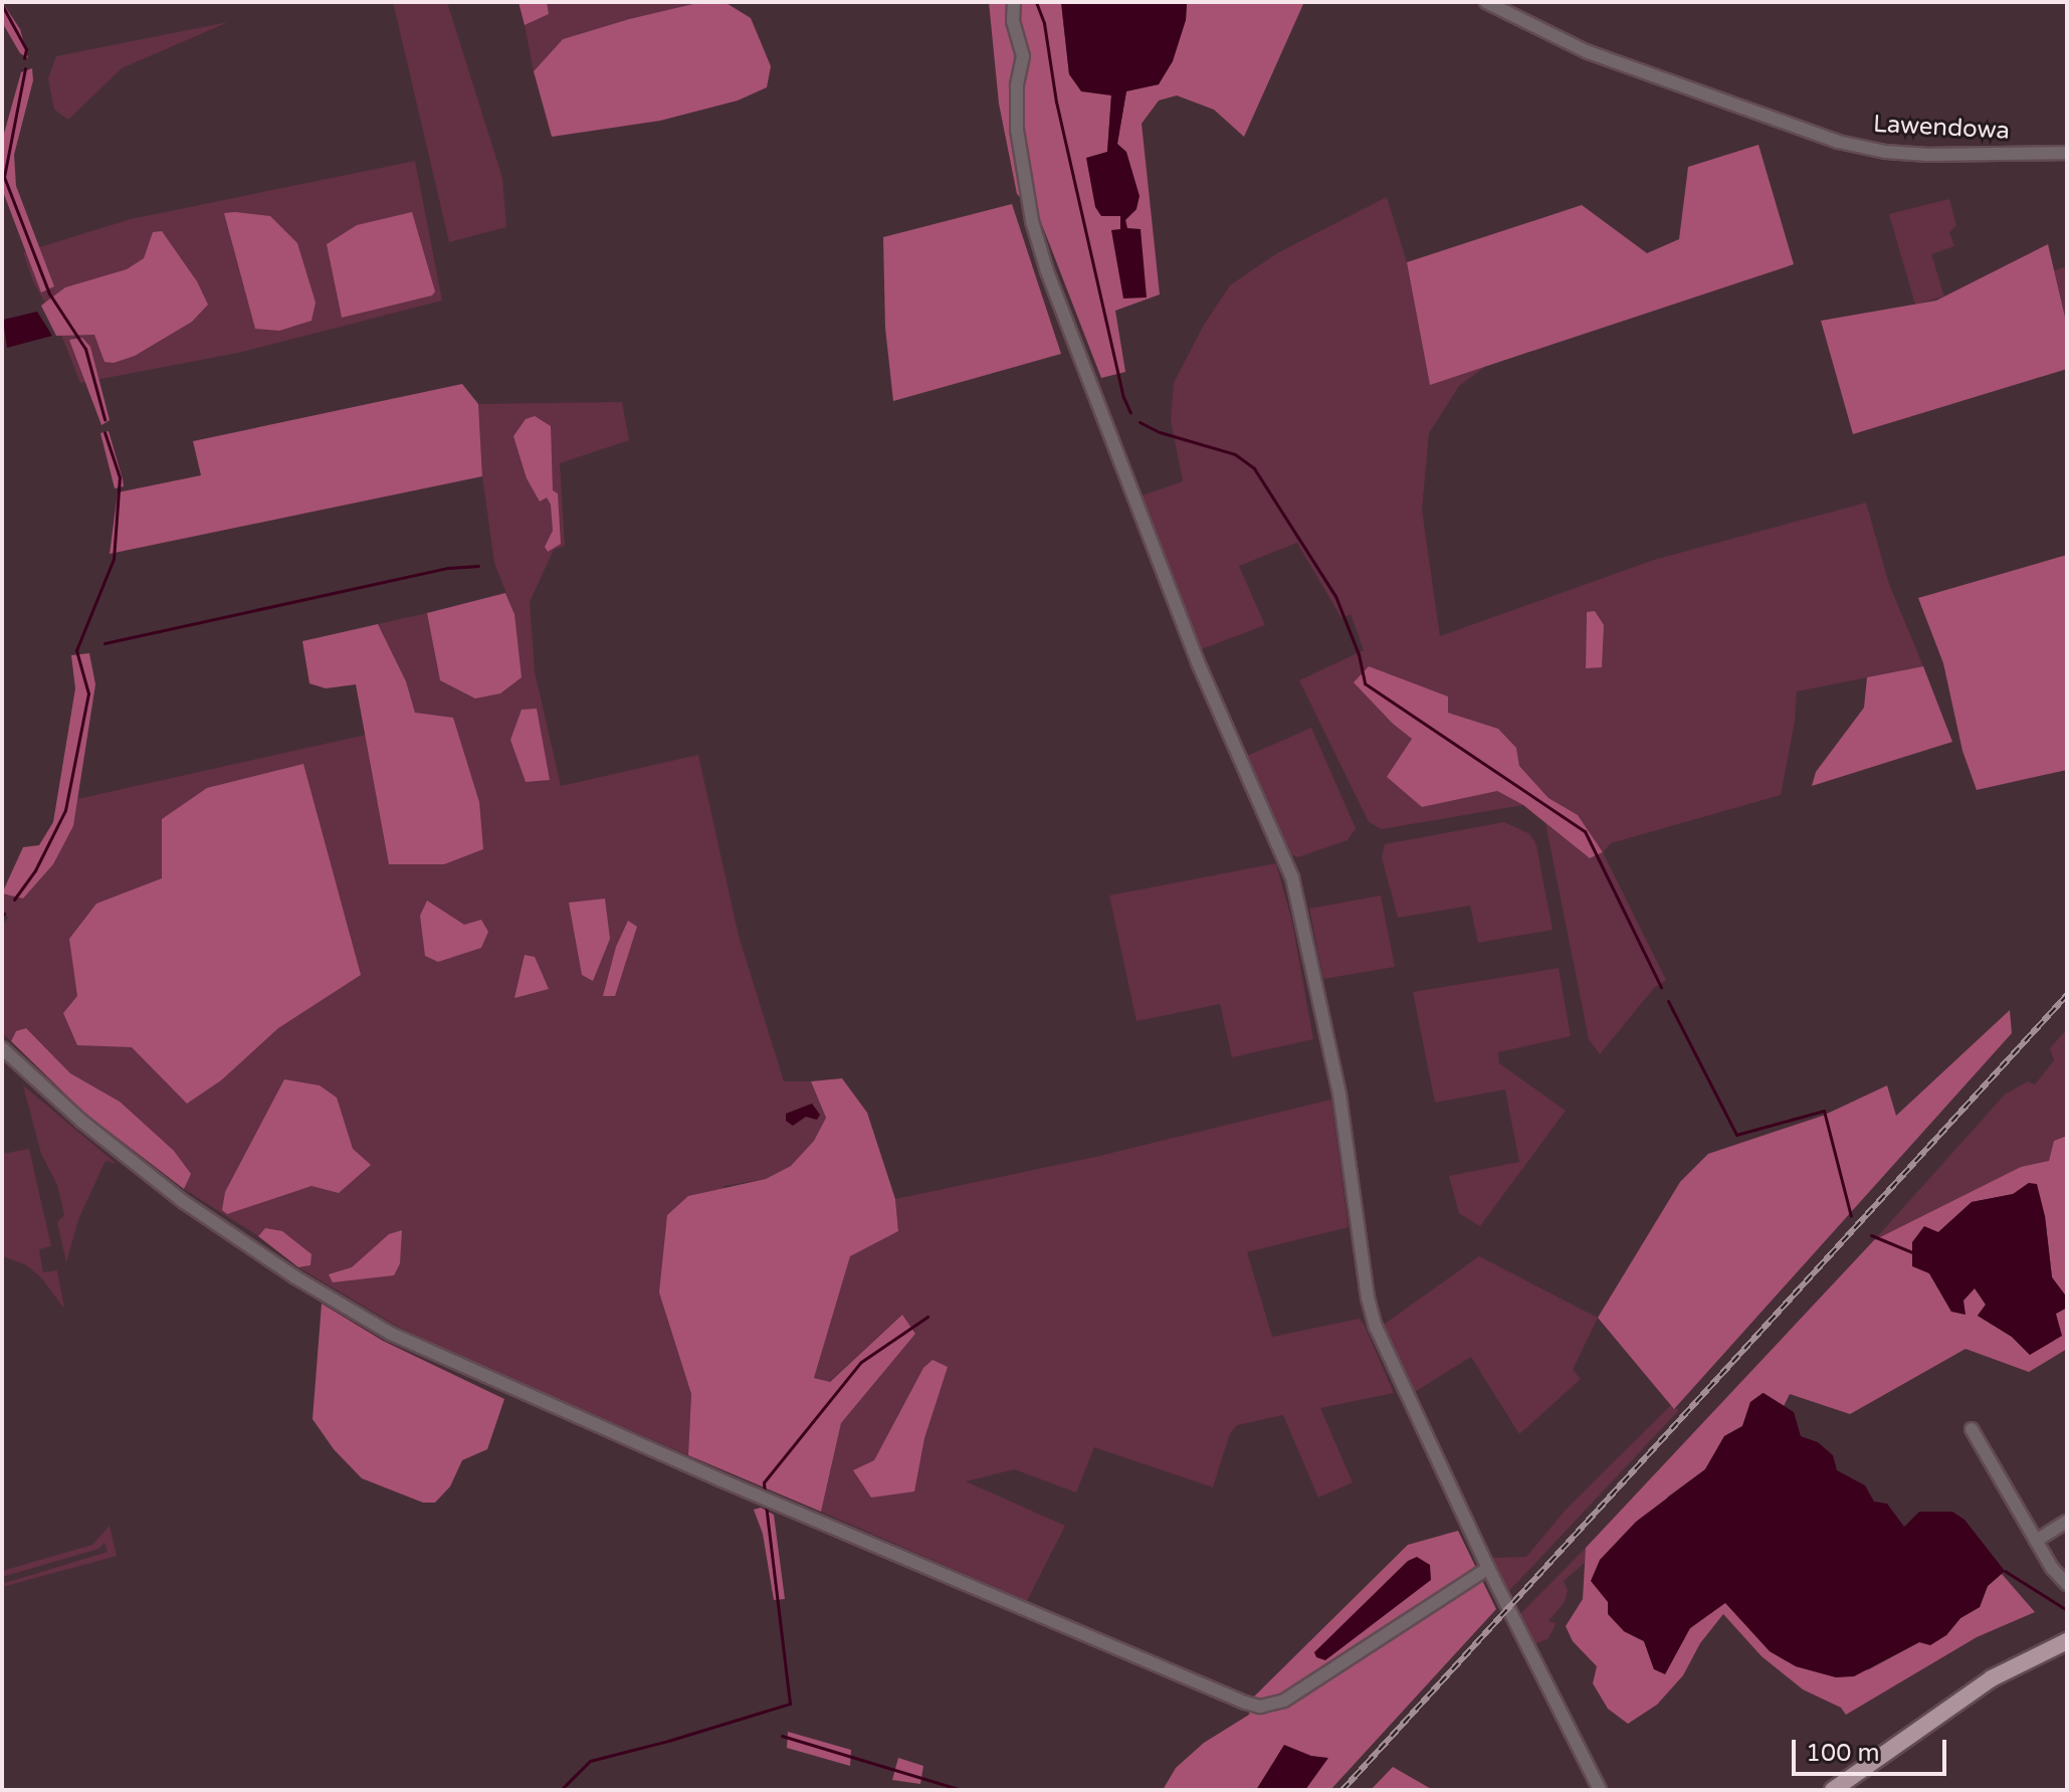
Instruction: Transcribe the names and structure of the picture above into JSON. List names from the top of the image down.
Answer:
{
  "streets": {
    "street": ["Lawendowa"]
  },
  "scale_bar": "100 m"
}
